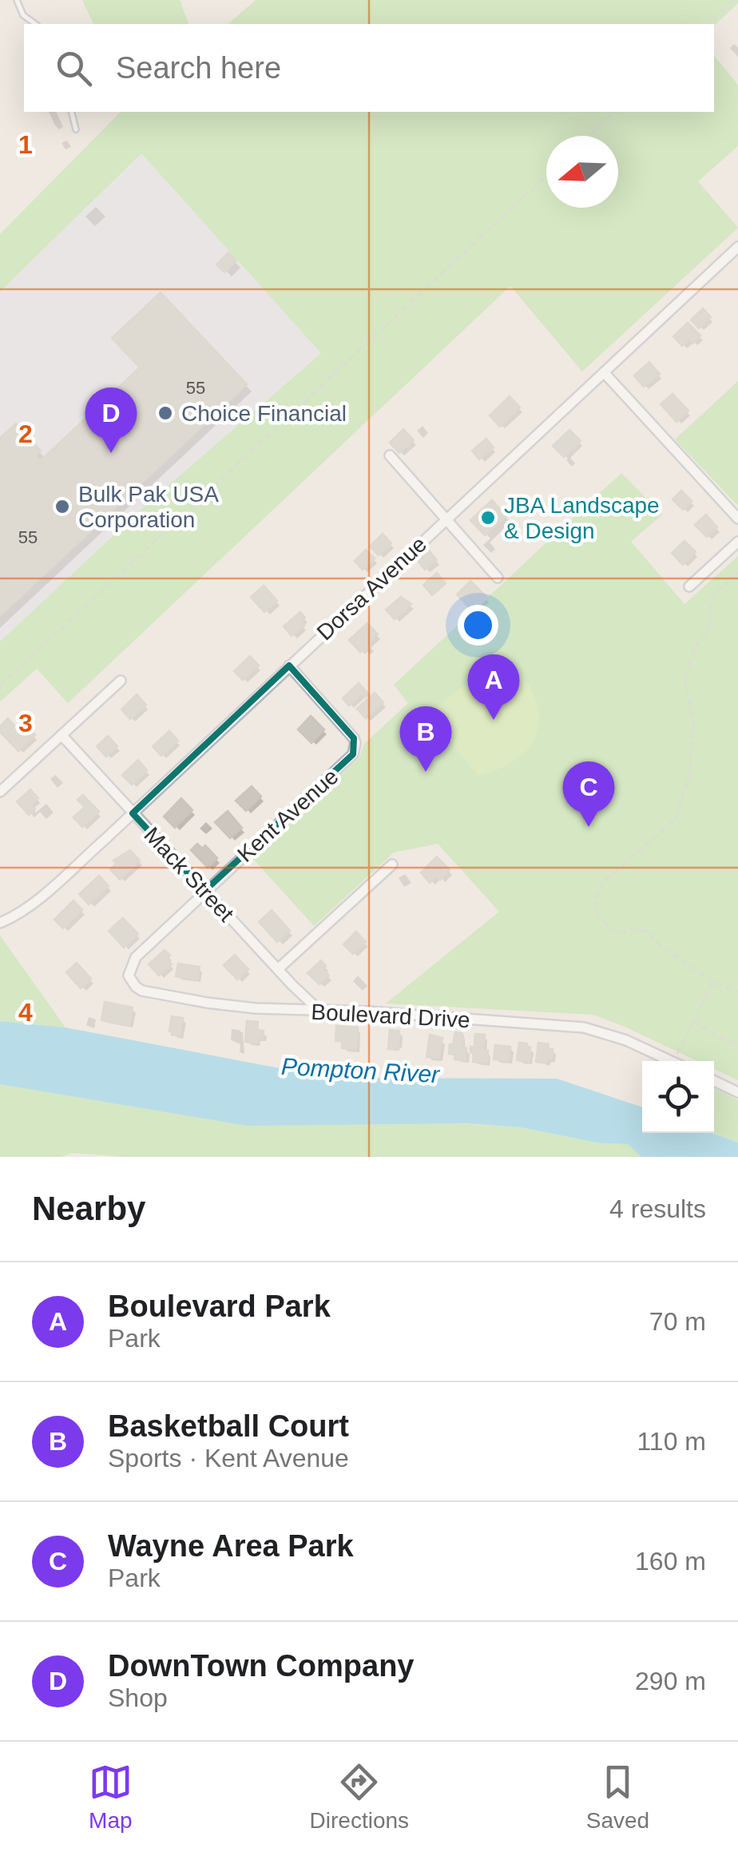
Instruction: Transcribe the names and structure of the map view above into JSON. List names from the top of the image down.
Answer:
{
  "streets": {
    "street": [
      "Dorsa Avenue",
      "Kent Avenue",
      "Mack Street",
      "Boulevard Drive"
    ]
  },
  "crossings": [
    ["Dorsa Avenue", "Kent Avenue"],
    ["Dorsa Avenue", "Mack Street"],
    ["Kent Avenue", "Mack Street"],
    ["Kent Avenue", "Boulevard Drive"],
    ["Mack Street", "Boulevard Drive"]
  ],
  "water": ["Pompton River"],
  "places": ["Choice Financial", "Bulk Pak USA Corporation", "JBA Landscape & Design"],
  "house_numbers": ["55", "55"],
  "north": "left",
  "page": {
    "search": "Search here",
    "pins": [
      "D",
      "A",
      "B",
      "C"
    ],
    "heading": ["Nearby", "4 results"],
    "list": [
      {
        "mark": "A",
        "name": "Boulevard Park",
        "note": "Park",
        "value": "70 m"
      },
      {
        "mark": "B",
        "name": "Basketball Court",
        "note": "Sports · Kent Avenue",
        "value": "110 m"
      },
      {
        "mark": "C",
        "name": "Wayne Area Park",
        "note": "Park",
        "value": "160 m"
      },
      {
        "mark": "D",
        "name": "DownTown Company",
        "note": "Shop",
        "value": "290 m"
      }
    ],
    "nav": ["Map", "Directions", "Saved"]
  },
  "grid": {
    "rows": [
      "1",
      "2",
      "3",
      "4"
    ]
  }
}
